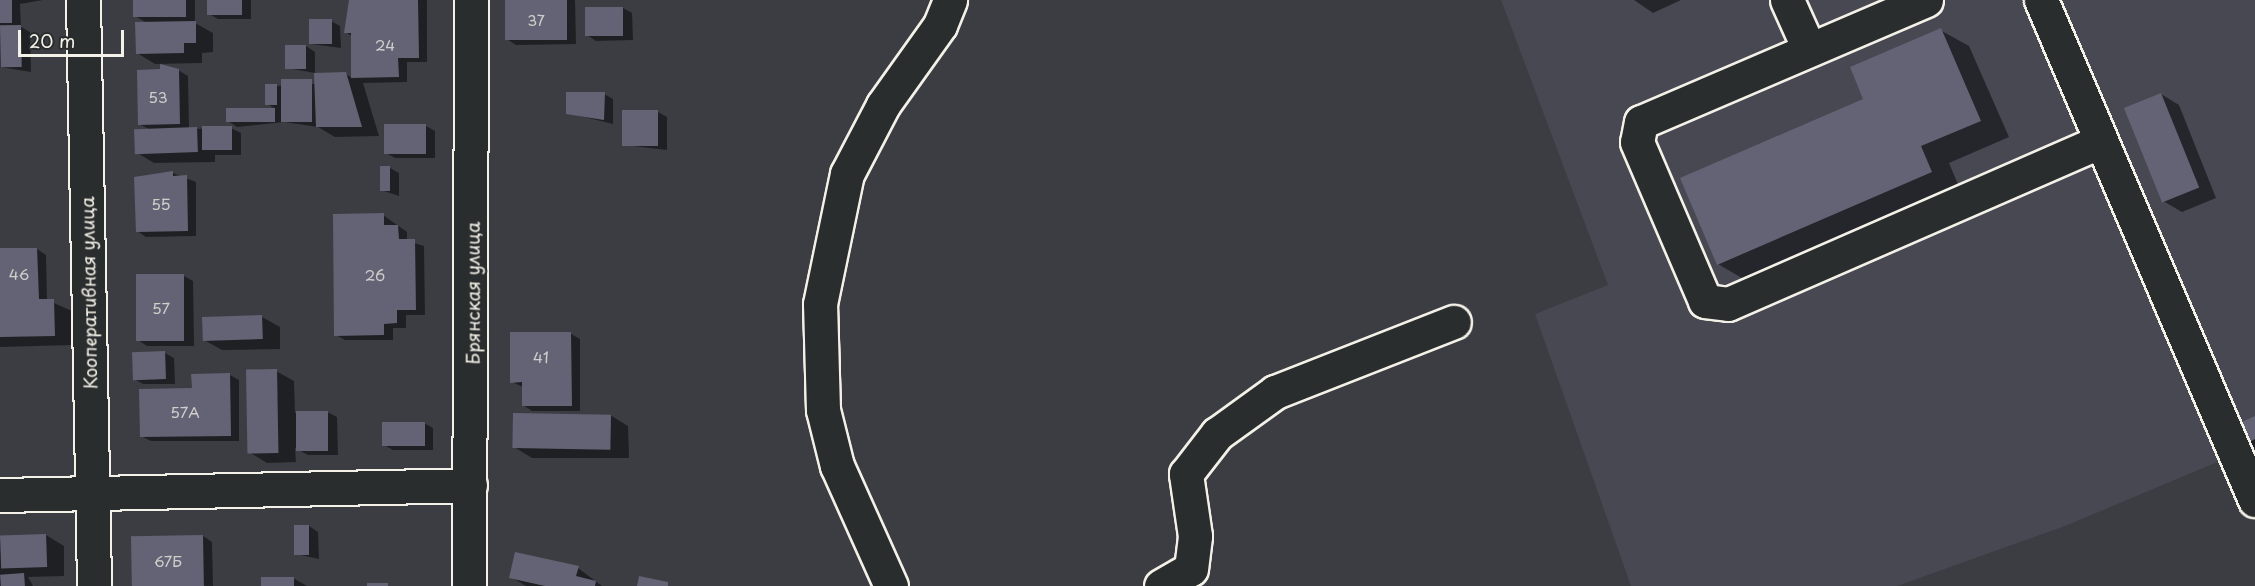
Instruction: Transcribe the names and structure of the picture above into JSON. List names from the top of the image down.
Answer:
{
  "streets": {
    "street": ["Кооперативная улица", "Брянская улица"]
  },
  "house_numbers": [
    "37",
    "24",
    "53",
    "55",
    "46",
    "26",
    "57",
    "41",
    "57А",
    "67Б"
  ],
  "scale_bar": "20 m"
}
